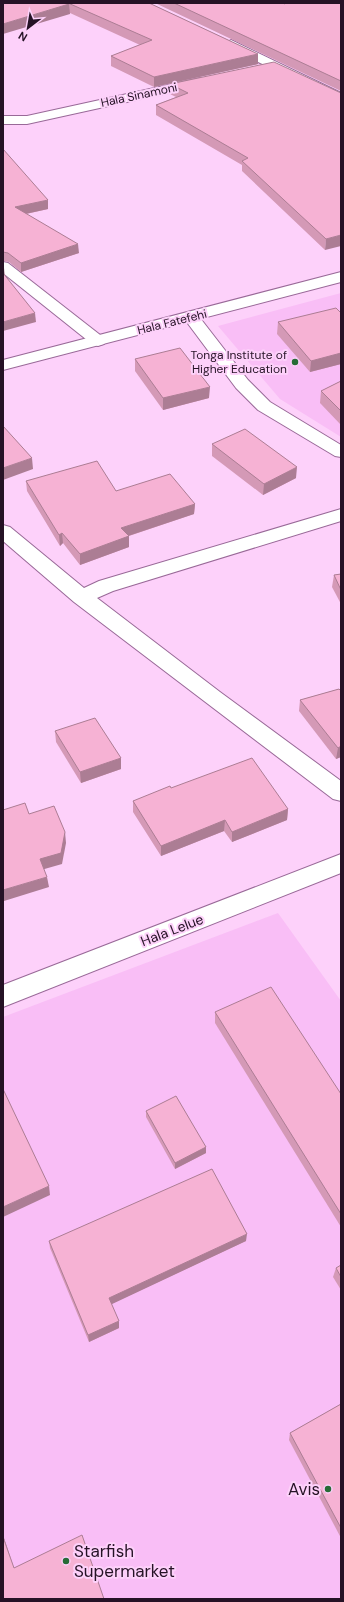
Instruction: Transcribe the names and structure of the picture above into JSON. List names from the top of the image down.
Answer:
{
  "streets": {
    "street": ["Hala Sinamoni", "Hala Fatefehi", "Hala Lelue"]
  },
  "places": ["Tonga Institute of Higher Education", "Avis", "Starfish Supermarket"],
  "north": "bottom left"
}
